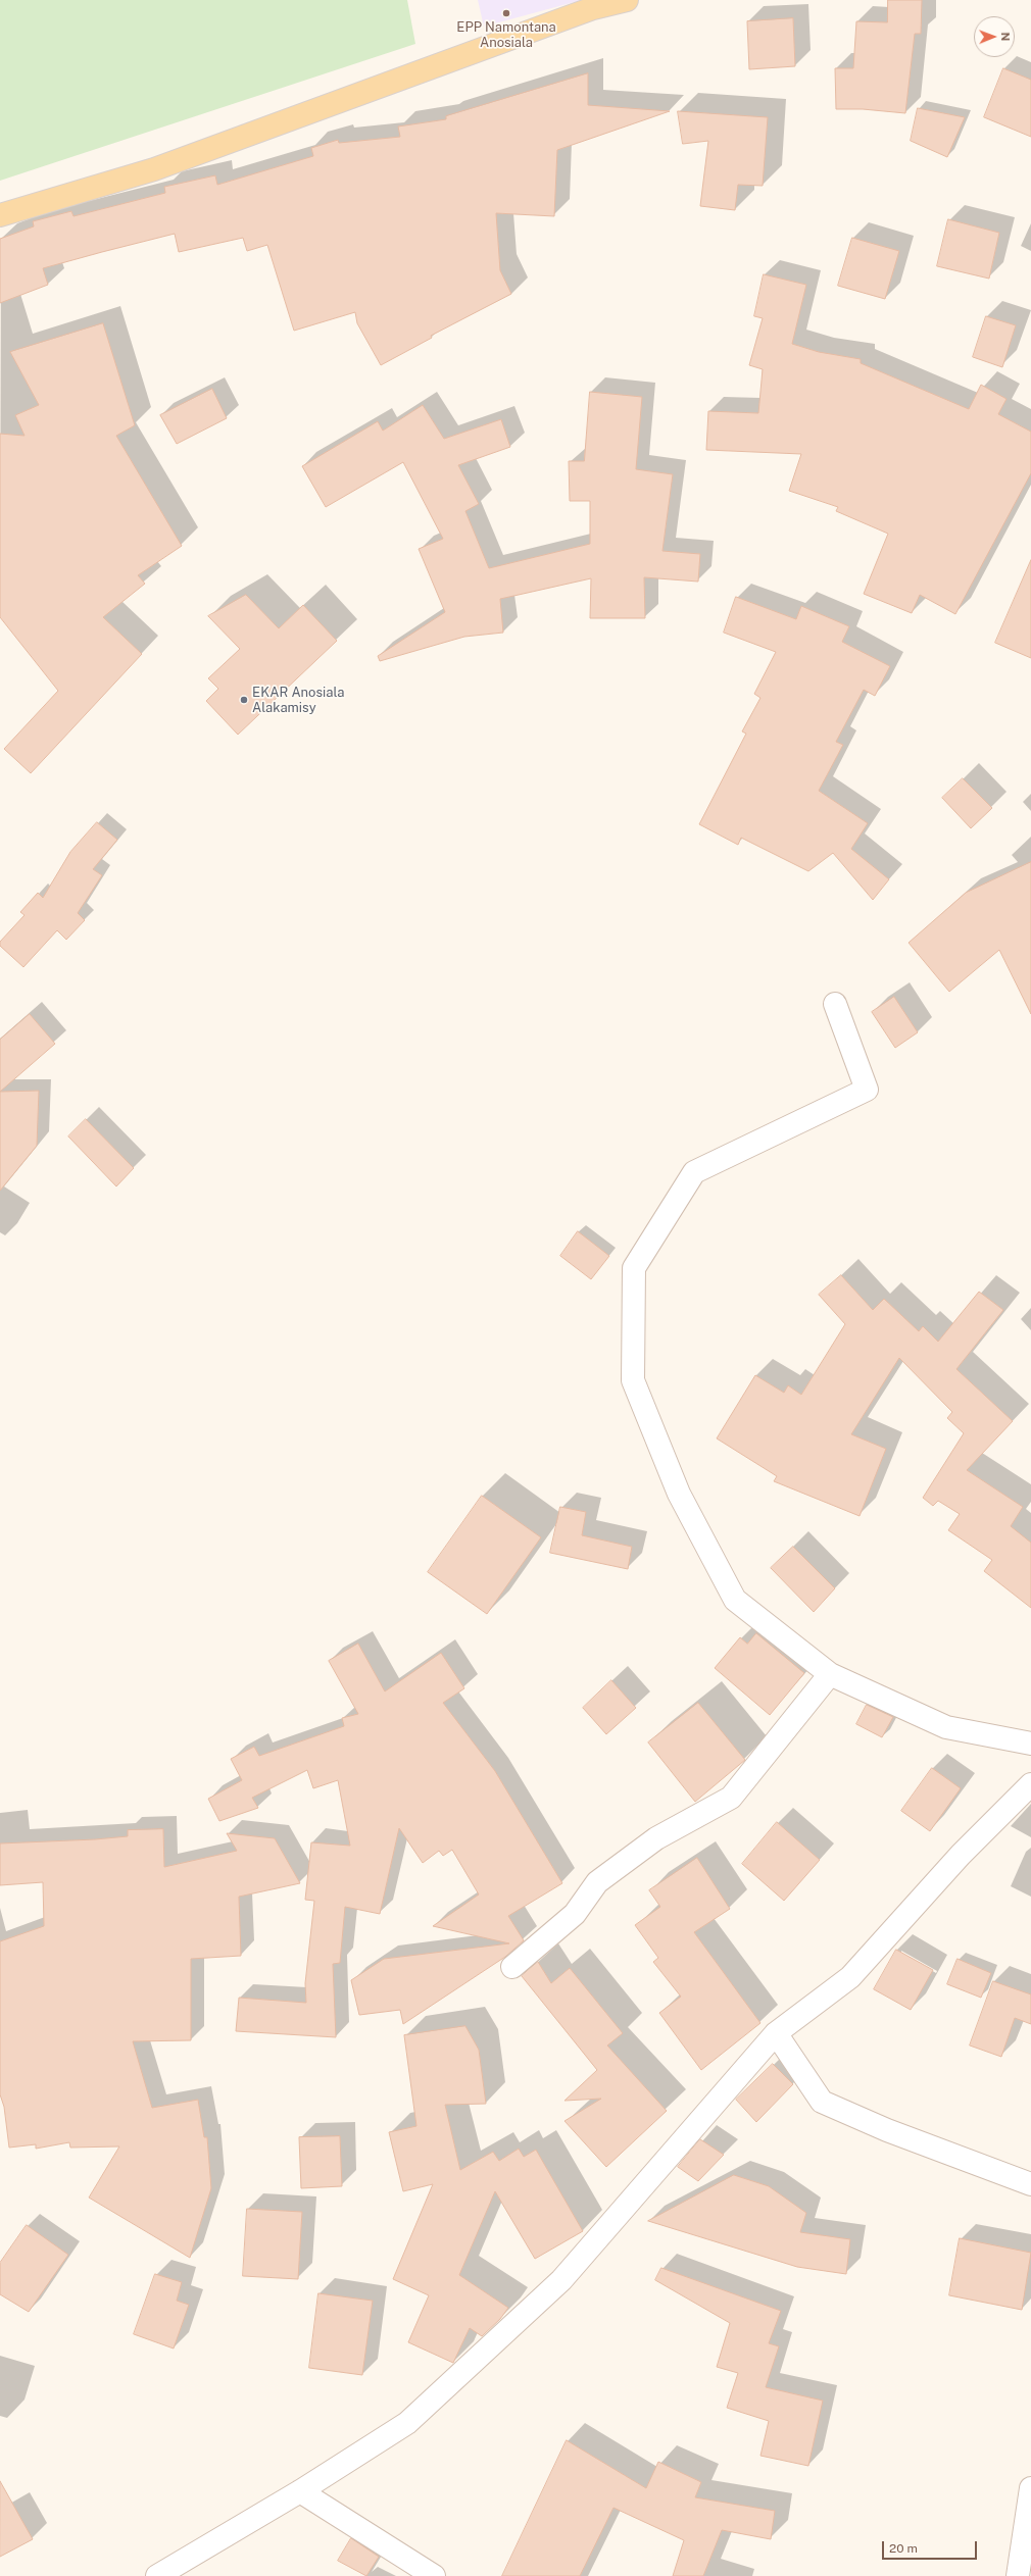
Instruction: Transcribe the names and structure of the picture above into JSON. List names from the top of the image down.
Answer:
{
  "places": ["EPP Namontana Anosiala", "EKAR Anosiala Alakamisy"],
  "scale_bar": "20 m",
  "north": "right"
}
